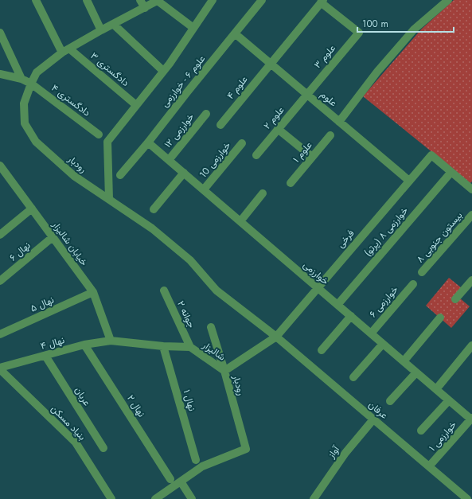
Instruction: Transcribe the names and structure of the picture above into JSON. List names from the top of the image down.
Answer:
{
  "streets": {
    "street": [
      "علوم ۳",
      "دادگستری ۳",
      "علوم ۶ - خوارزمی",
      "علوم ۴",
      "علوم",
      "دادگستری ۴",
      "علوم ۲",
      "خوارزمی ۱۲",
      "علوم ۱",
      "خوارزمی 10",
      "رودبار",
      "خوارزمی ۸ (پرتو)",
      "بیستون جنوبی ۸",
      "فرخی",
      "خیابان شالیزار",
      "نهال ۶",
      "خوارزمی",
      "خوارزمی ۶",
      "نهال ۵",
      "جوانه ۲",
      "نهال ۴",
      "شالیزار",
      "عربان",
      "نهال ۱",
      "نهال ۲",
      "عرفان",
      "بنیاد مسکن",
      "خوارزمی ۱",
      "آواز"
    ]
  },
  "crossings": [
    ["علوم ۳", "علوم ۴"],
    ["علوم ۳", "علوم"],
    ["علوم ۳", "علوم ۲"],
    ["دادگستری ۳", "رودبار"],
    ["علوم ۶ - خوارزمی", "علوم"],
    ["علوم ۶ - خوارزمی", "خوارزمی"],
    ["علوم ۴", "علوم"],
    ["علوم", "علوم ۲"],
    ["علوم", "فرخی"],
    ["دادگستری ۴", "رودبار"],
    ["خوارزمی ۱۲", "خوارزمی"],
    ["خوارزمی 10", "خوارزمی"],
    ["رودبار", "فرخی"],
    ["رودبار", "شالیزار"],
    ["رودبار", "عرفان"],
    ["خوارزمی ۸ (پرتو)", "فرخی"],
    ["خوارزمی ۸ (پرتو)", "خوارزمی"],
    ["فرخی", "خوارزمی"],
    ["فرخی", "شالیزار"],
    ["فرخی", "عرفان"],
    ["خیابان شالیزار", "نهال ۶"],
    ["خیابان شالیزار", "نهال ۵"],
    ["خیابان شالیزار", "نهال ۴"],
    ["خیابان شالیزار", "شالیزار"],
    ["خوارزمی", "خوارزمی ۶"],
    ["خوارزمی", "خوارزمی ۱"],
    ["جوانه ۲", "شالیزار"],
    ["نهال ۴", "شالیزار"],
    ["نهال ۴", "عربان"],
    ["نهال ۴", "نهال ۲"],
    ["نهال ۴", "بنیاد مسکن"],
    ["شالیزار", "نهال ۱"],
    ["شالیزار", "عرفان"],
    ["عرفان", "خوارزمی ۱"],
    ["عرفان", "آواز"]
  ],
  "scale_bar": "100 m"
}
